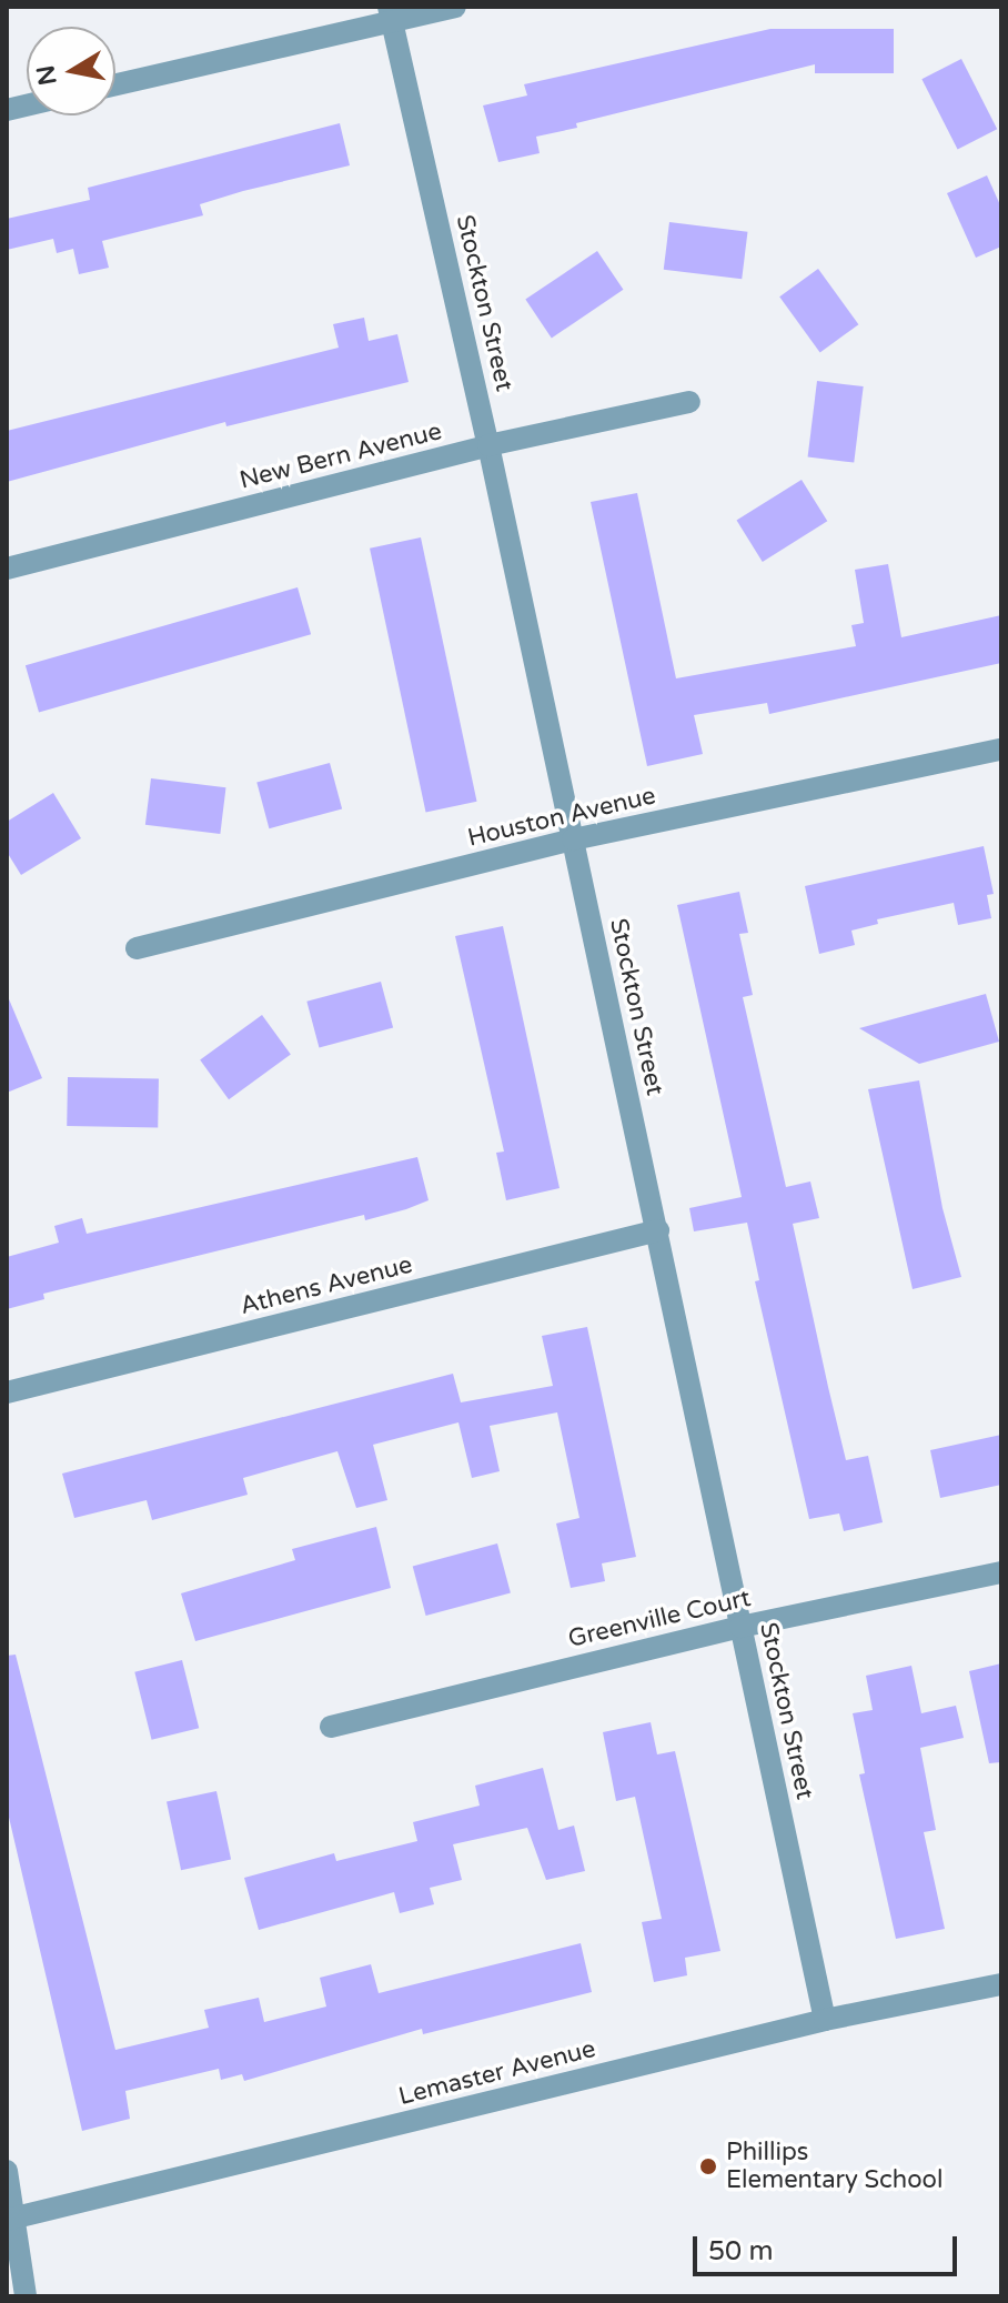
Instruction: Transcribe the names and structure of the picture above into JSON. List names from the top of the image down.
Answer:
{
  "streets": {
    "street": [
      "Stockton Street",
      "New Bern Avenue",
      "Houston Avenue",
      "Athens Avenue",
      "Greenville Court",
      "Lemaster Avenue"
    ]
  },
  "crossings": [
    ["Stockton Street", "New Bern Avenue"],
    ["Stockton Street", "Houston Avenue"],
    ["Stockton Street", "Athens Avenue"],
    ["Stockton Street", "Greenville Court"],
    ["Stockton Street", "Lemaster Avenue"]
  ],
  "places": ["Phillips Elementary School"],
  "scale_bar": "50 m",
  "north": "left"
}
